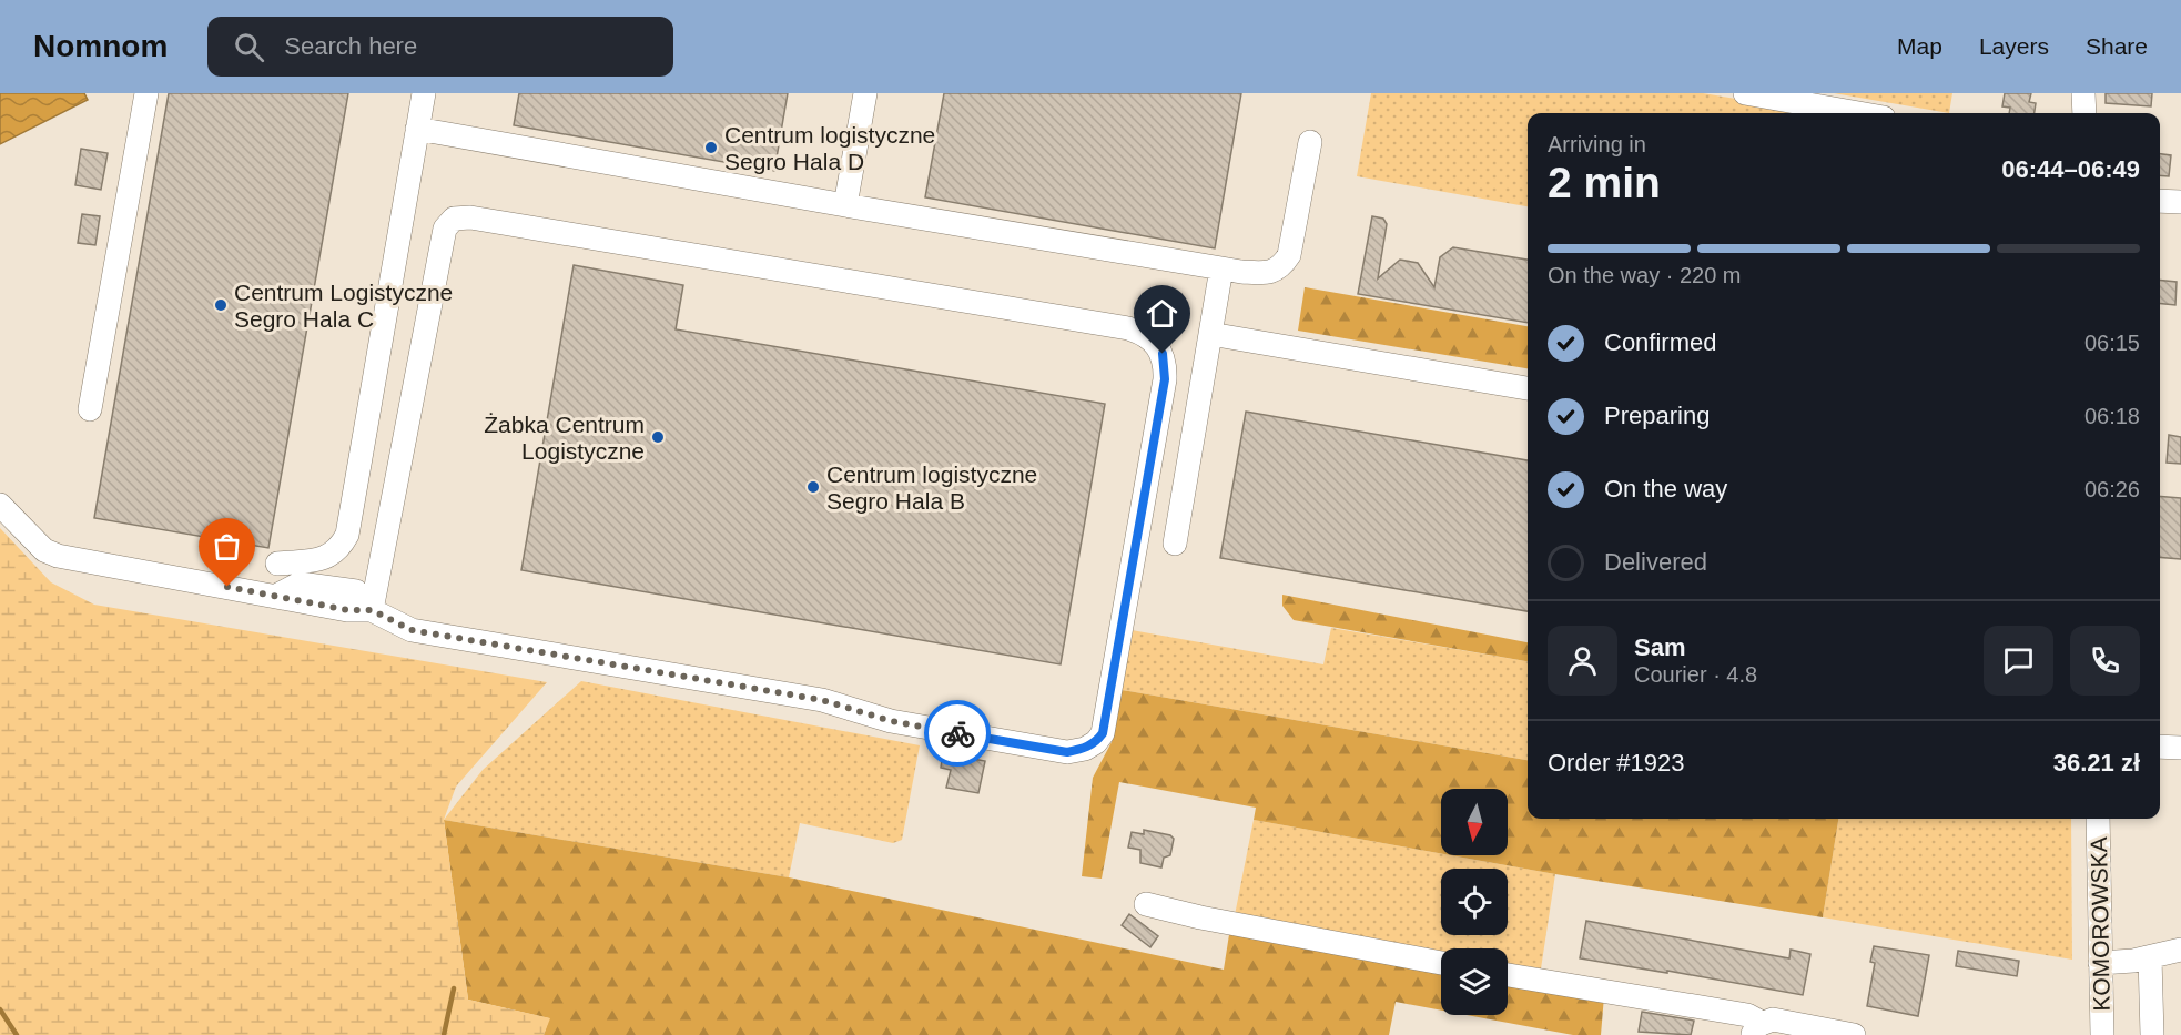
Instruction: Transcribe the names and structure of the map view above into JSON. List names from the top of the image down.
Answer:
{
  "streets": {
    "street": ["KOMOROWSKA"]
  },
  "places": [
    "Centrum logistyczne Segro Hala D",
    "Centrum Logistyczne Segro Hala C",
    "Żabka Centrum Logistyczne",
    "Centrum logistyczne Segro Hala B"
  ],
  "north": "bottom",
  "page": {
    "header": "Nomnom",
    "search": "Search here",
    "nav": ["Map", "Layers", "Share"],
    "heading": ["2 min", "Arriving in", "06:44–06:49"],
    "panel": [
      "Sam",
      "Courier · 4.8",
      "Order #1923",
      "36.21 zł"
    ],
    "bar": "On the way · 220 m",
    "list": [
      ["Confirmed", "06:15"],
      ["Preparing", "06:18"],
      ["On the way", "06:26"],
      "Delivered"
    ]
  }
}
